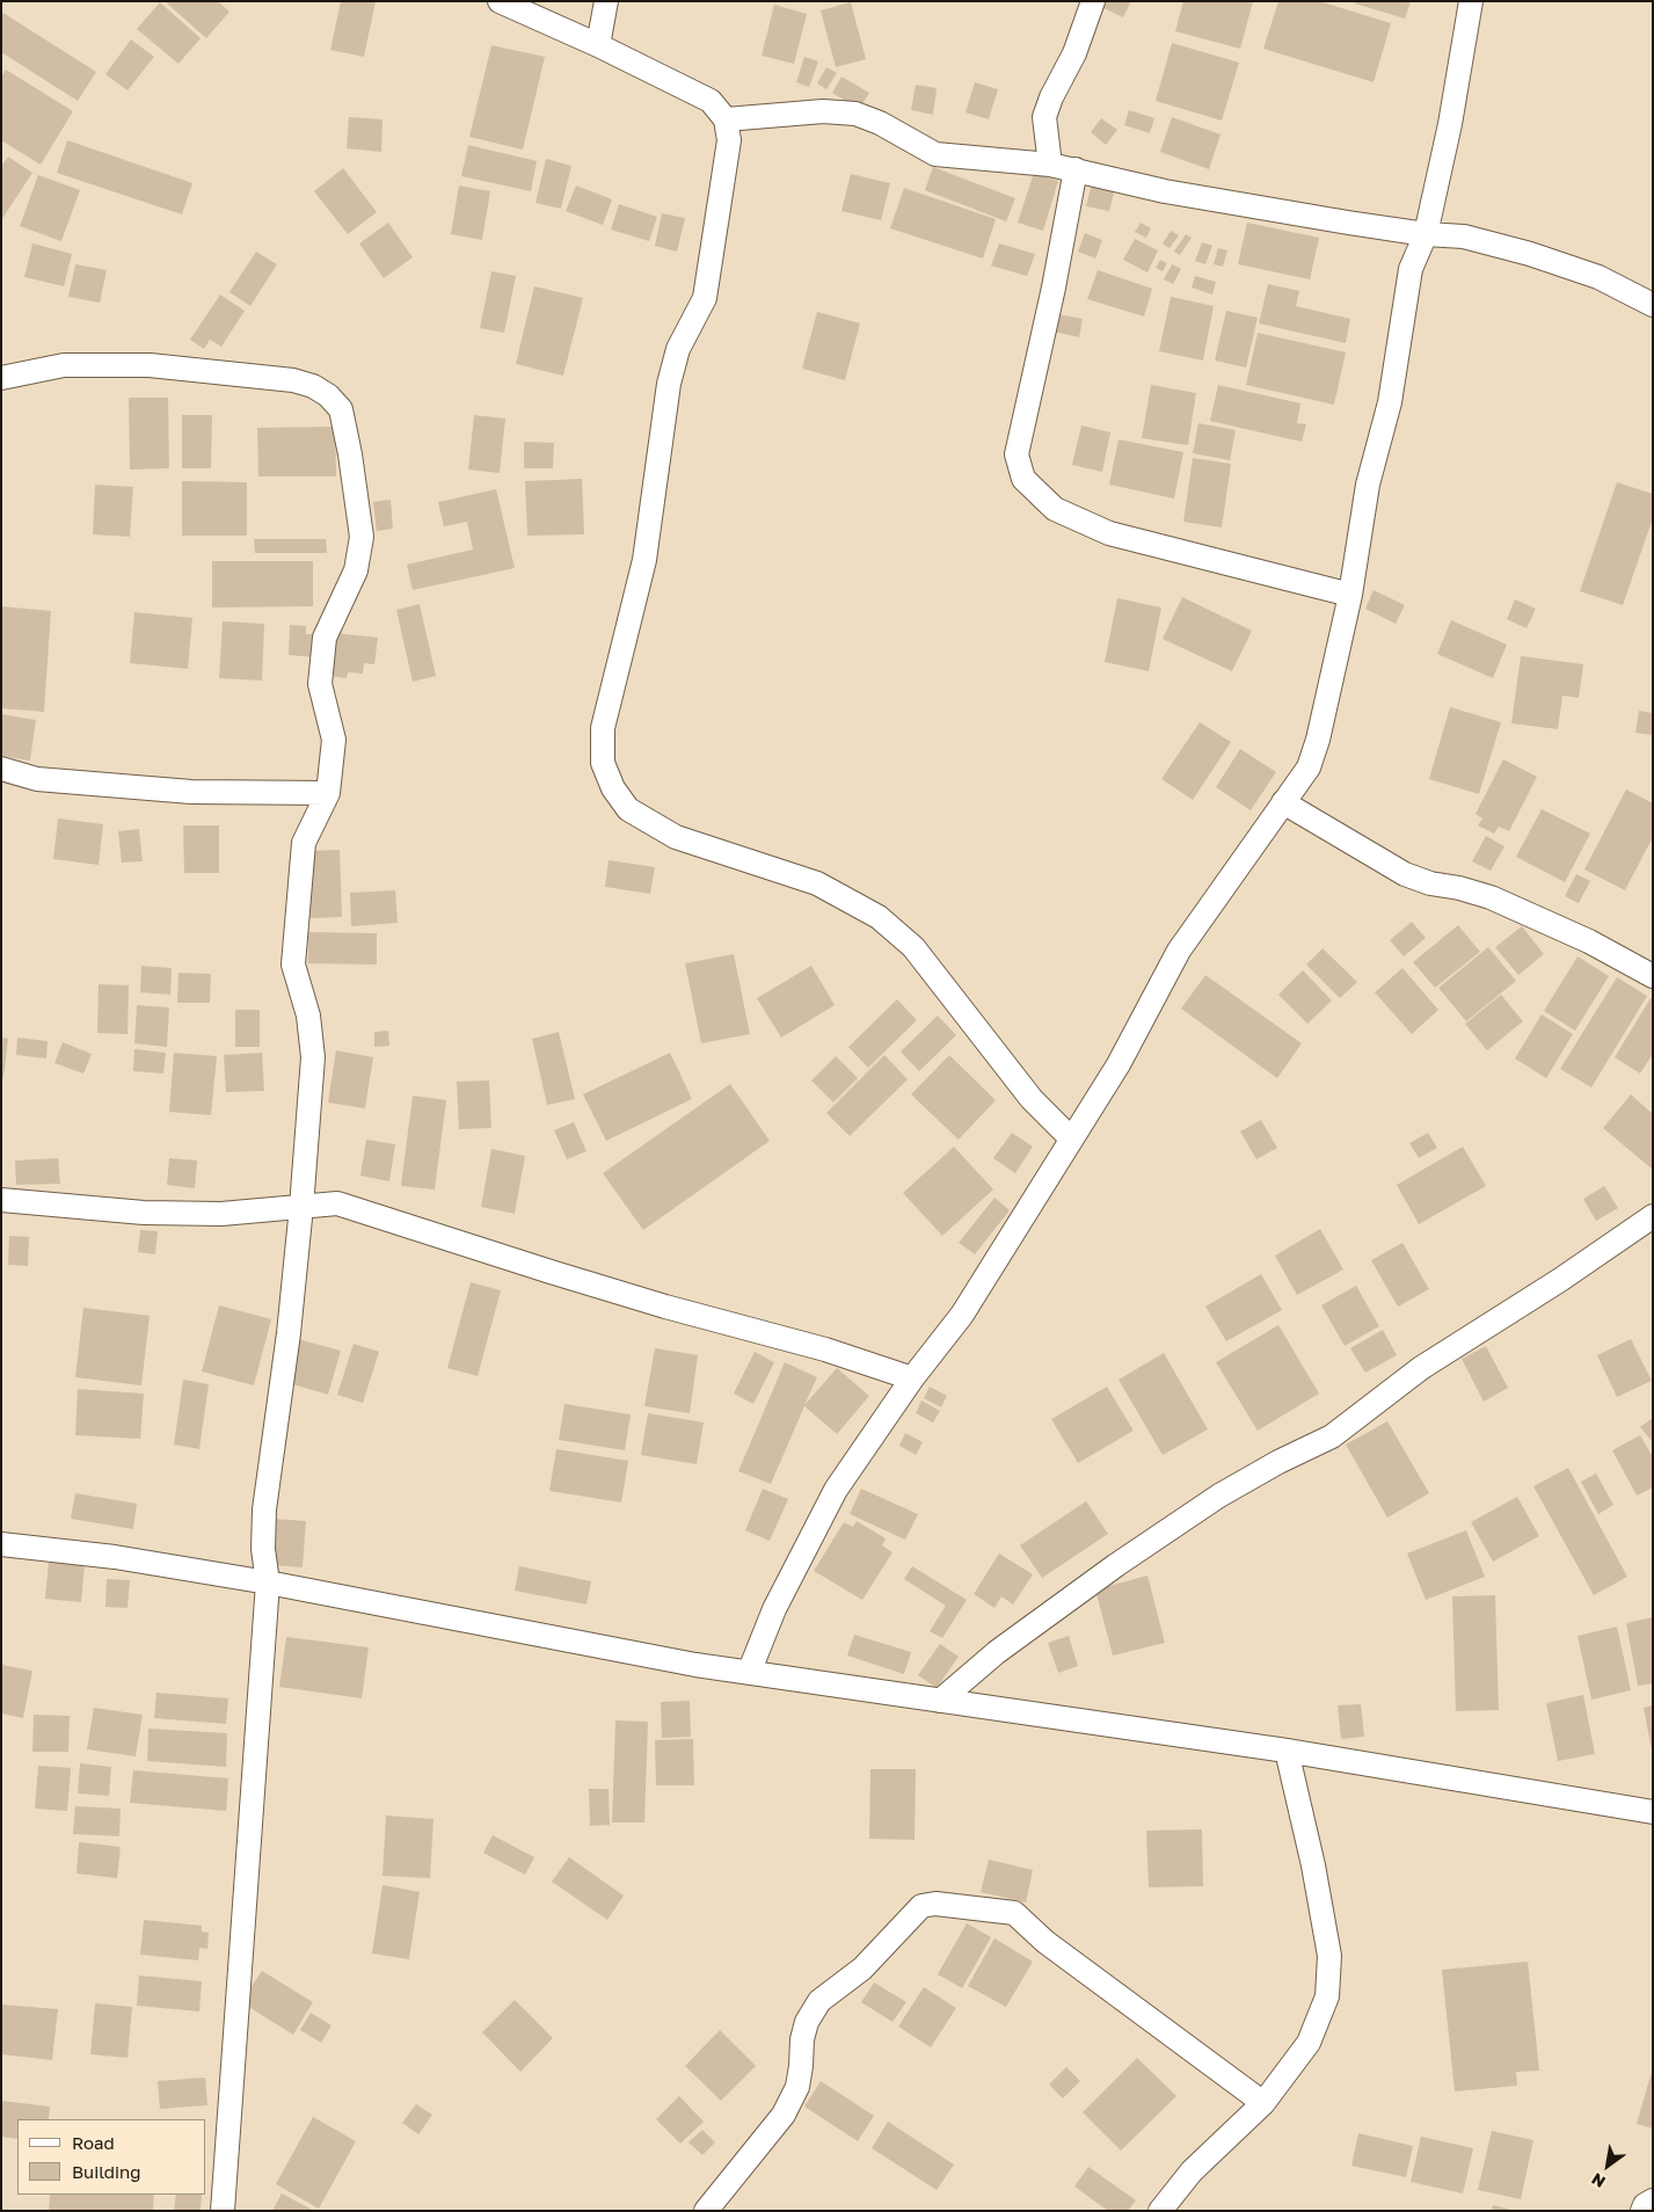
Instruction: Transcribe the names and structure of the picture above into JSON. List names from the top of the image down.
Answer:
{
  "legend": ["Road", "Building"],
  "north": "bottom left"
}
